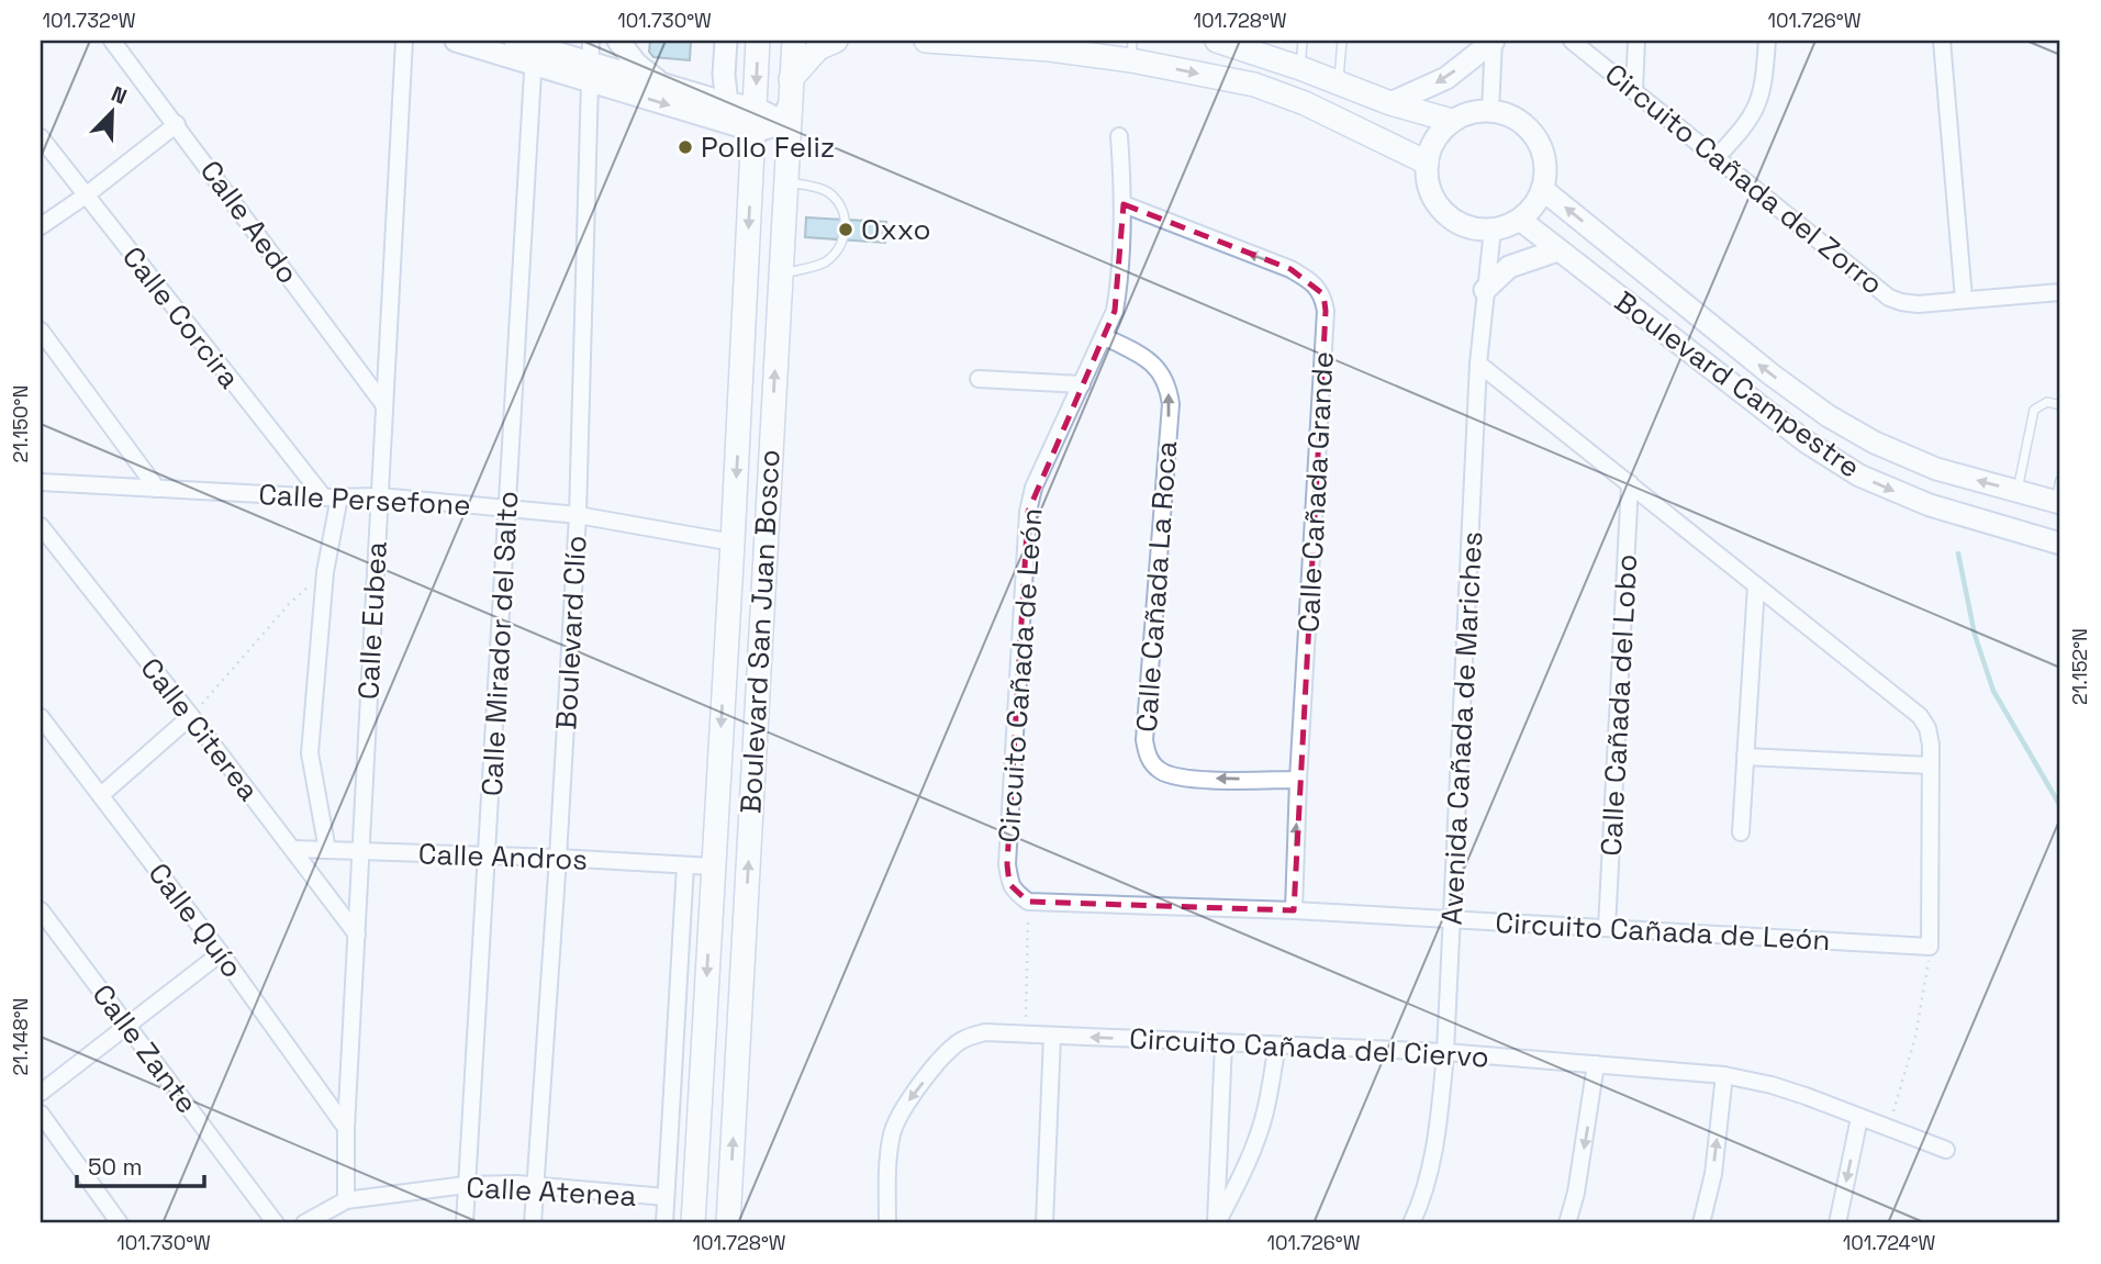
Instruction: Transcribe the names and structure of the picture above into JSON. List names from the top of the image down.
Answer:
{
  "streets": {
    "main road": ["Boulevard San Juan Bosco"],
    "street": [
      "Circuito Cañada del Zorro",
      "Calle Aedo",
      "Calle Corcira",
      "Boulevard Campestre",
      "Calle Cañada Grande",
      "Calle Persefone",
      "Calle Cañada La Roca",
      "Calle Eubea",
      "Boulevard Clío",
      "Calle Mirador del Salto",
      "Circuito Cañada de León",
      "Calle Cañada del Lobo",
      "Avenida Cañada de Mariches",
      "Calle Citerea",
      "Calle Andros",
      "Calle Quío",
      "Circuito Cañada del Ciervo",
      "Calle Zante",
      "Calle Atenea"
    ]
  },
  "crossings": [
    ["Calle Aedo", "Calle Eubea"],
    ["Calle Corcira", "Calle Persefone"],
    ["Boulevard Campestre", "Avenida Cañada de Mariches"],
    ["Calle Cañada Grande", "Calle Cañada La Roca"],
    ["Calle Cañada Grande", "Circuito Cañada de León"],
    ["Calle Persefone", "Calle Eubea"],
    ["Calle Persefone", "Boulevard San Juan Bosco"],
    ["Calle Persefone", "Boulevard Clío"],
    ["Calle Persefone", "Calle Mirador del Salto"],
    ["Calle Cañada La Roca", "Circuito Cañada de León"],
    ["Calle Eubea", "Calle Citerea"],
    ["Calle Eubea", "Calle Andros"],
    ["Calle Eubea", "Calle Quío"],
    ["Calle Eubea", "Calle Atenea"],
    ["Boulevard San Juan Bosco", "Calle Andros"],
    ["Boulevard Clío", "Calle Andros"],
    ["Boulevard Clío", "Calle Atenea"],
    ["Calle Mirador del Salto", "Calle Andros"],
    ["Calle Mirador del Salto", "Calle Atenea"],
    ["Circuito Cañada de León", "Calle Cañada del Lobo"],
    ["Circuito Cañada de León", "Avenida Cañada de Mariches"],
    ["Avenida Cañada de Mariches", "Circuito Cañada del Ciervo"],
    ["Calle Citerea", "Calle Andros"]
  ],
  "one_way": ["Calle Cañada Grande"],
  "places": ["Pollo Feliz", "Oxxo"],
  "scale_bar": "50 m",
  "north": "top right",
  "coordinates": [
    "101.732°W",
    "101.730°W",
    "101.728°W",
    "101.726°W",
    "21.150°N",
    "21.152°N",
    "21.148°N",
    "101.724°W"
  ]
}
